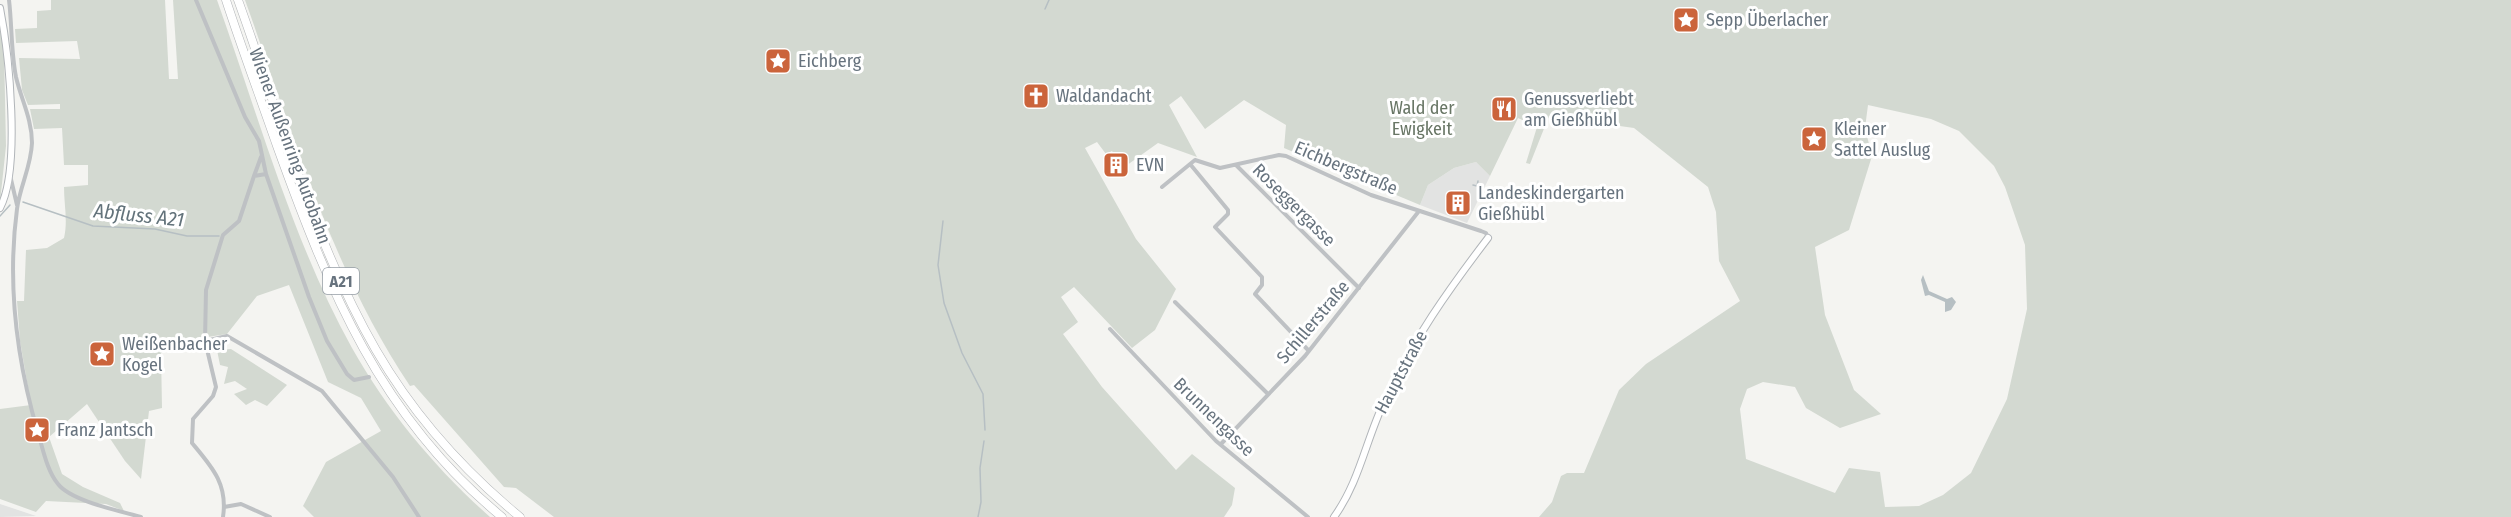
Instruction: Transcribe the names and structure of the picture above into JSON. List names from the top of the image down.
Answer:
{
  "streets": {
    "highway": ["Wiener Außenring Autobahn", "A21"],
    "street": [
      "Eichbergstraße",
      "Roseggergasse",
      "Schillerstraße",
      "Hauptstraße",
      "Brunnengasse"
    ]
  },
  "crossings": [
    ["Eichbergstraße", "Roseggergasse"],
    ["Eichbergstraße", "Schillerstraße"],
    ["Eichbergstraße", "Hauptstraße"],
    ["Roseggergasse", "Schillerstraße"],
    ["Schillerstraße", "Brunnengasse"]
  ],
  "water": ["Abfluss A21"],
  "parks": ["Wald der Ewigkeit"],
  "places": {
    "place": [
      "Sepp Überlacher",
      "Eichberg",
      "Kleiner Sattel Auslug",
      "Weißenbacher Kogel",
      "Franz Jantsch"
    ],
    "church": ["Waldandacht"],
    "restaurant": ["Genussverliebt am Gießhübl"],
    "building": ["EVN", "Landeskindergarten Gießhübl"]
  }
}
